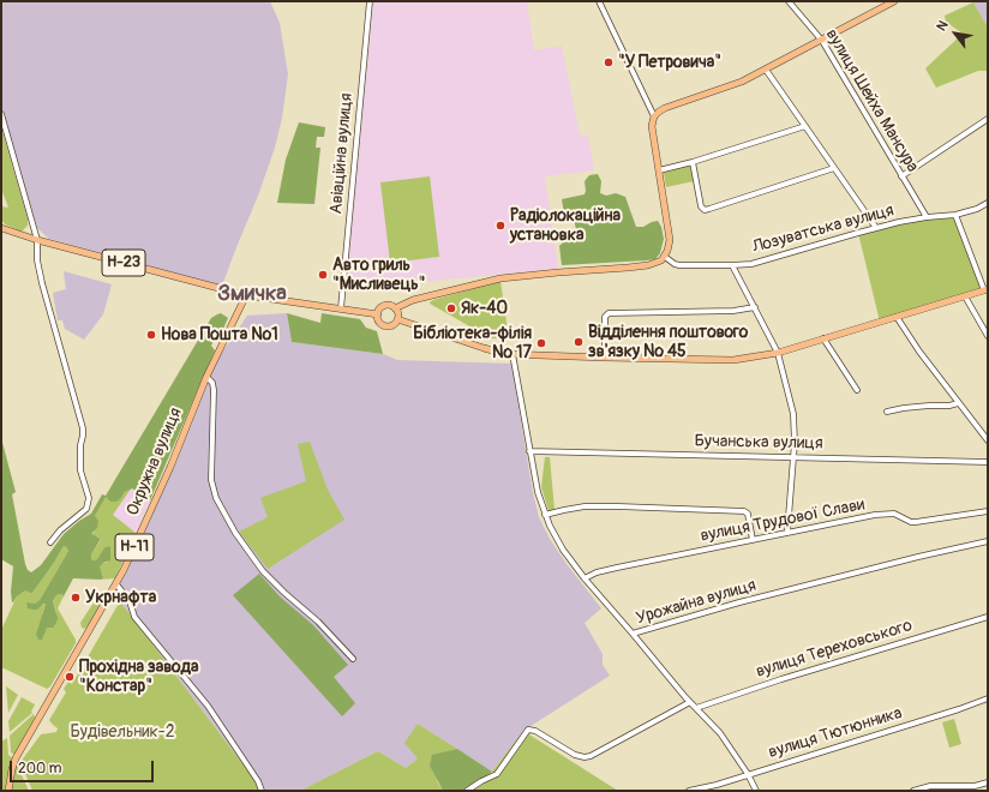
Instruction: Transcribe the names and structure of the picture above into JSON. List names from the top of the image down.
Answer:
{
  "streets": {
    "main road": ["Н-23", "Окружна вулиця", "Н-11"],
    "street": [
      "вулиця Шейха Мансура",
      "Авіаційна вулиця",
      "Лозуватська вулиця",
      "Бучанська вулиця",
      "вулиця Трудової Слави",
      "Урожайна вулиця",
      "вулиця Тереховського",
      "вулиця Тютюнника"
    ]
  },
  "crossings": [
    ["вулиця Шейха Мансура", "Лозуватська вулиця"],
    ["Н-23", "Окружна вулиця"],
    ["Бучанська вулиця", "Урожайна вулиця"],
    ["вулиця Трудової Слави", "Урожайна вулиця"]
  ],
  "districts": ["Змичка"],
  "parks": ["Будівельник-2"],
  "places": [
    "\"У Петровича\"",
    "Радіолокаційна установка",
    "Авто гриль \"Мисливець\"",
    "Як-40",
    "Нова Пошта №1",
    "Відділення поштового зв'язку № 45",
    "Бібліотека-філія № 17",
    "Укрнафта",
    "Прохідна завода \"Констар\""
  ],
  "scale_bar": "200 m",
  "north": "top left"
}
